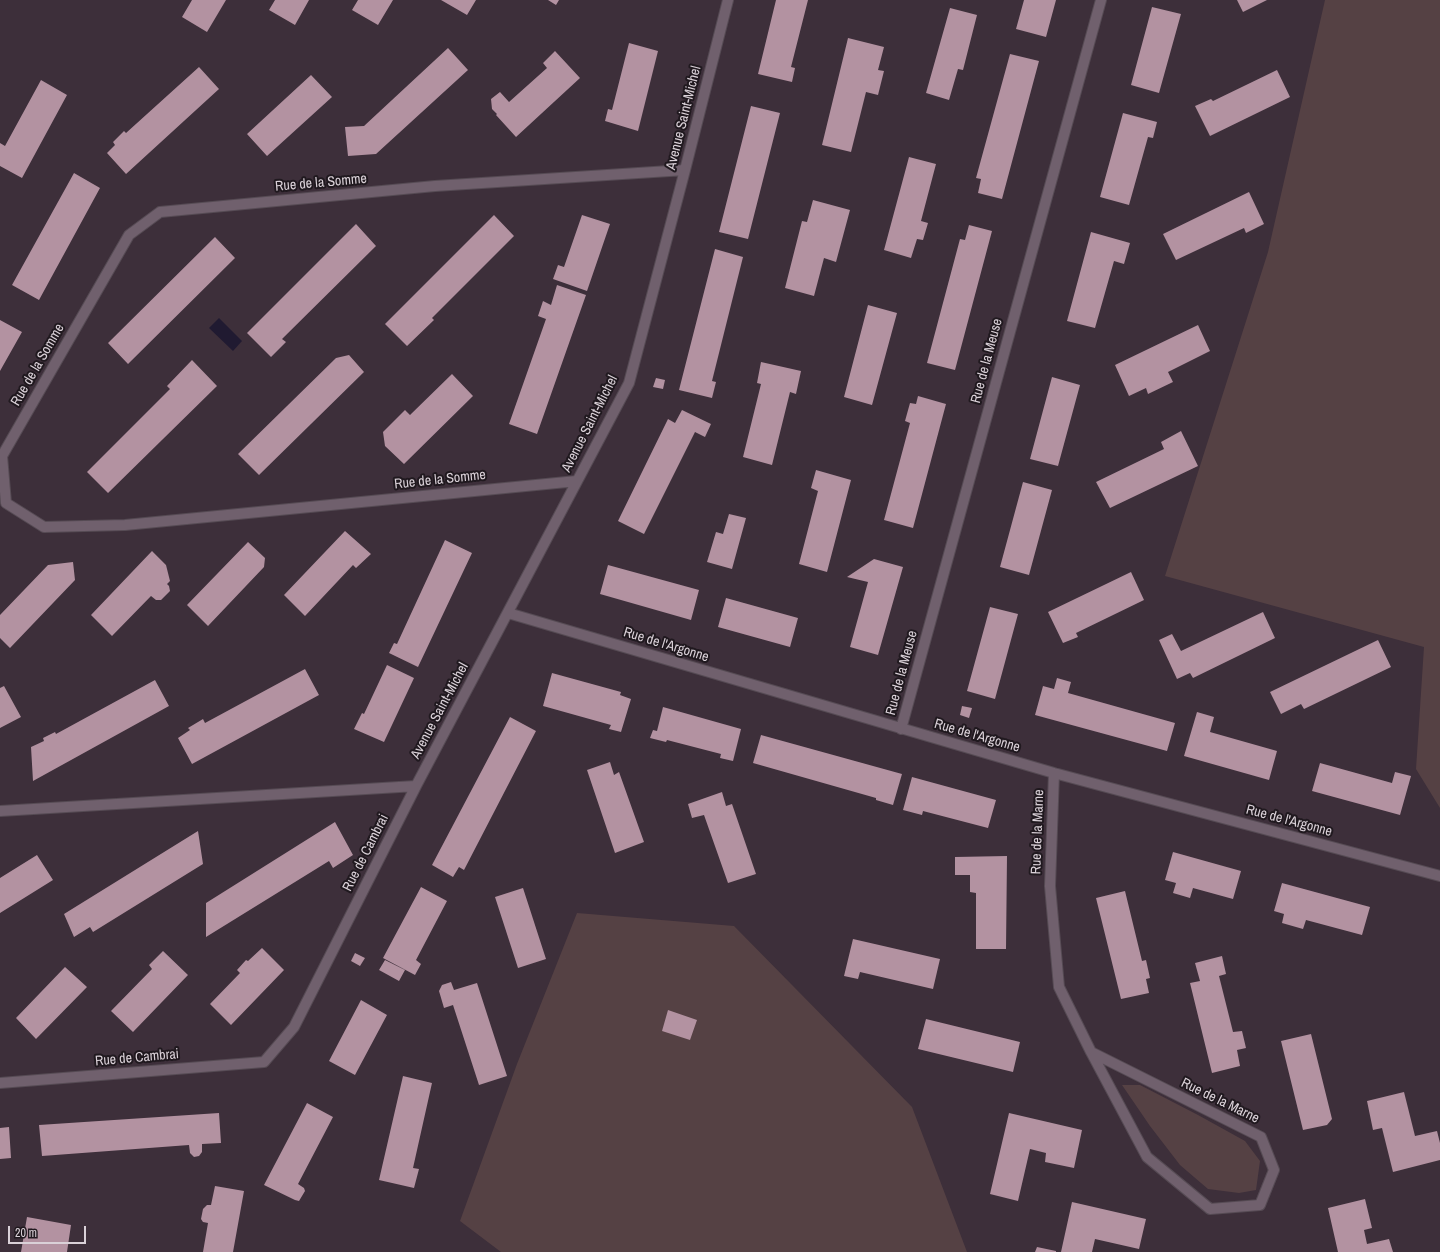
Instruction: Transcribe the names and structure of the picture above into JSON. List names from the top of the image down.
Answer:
{
  "streets": {
    "street": [
      "Avenue Saint-Michel",
      "Rue de la Somme",
      "Rue de la Meuse",
      "Rue de l'Argonne",
      "Rue de la Marne",
      "Rue de Cambrai"
    ]
  },
  "crossings": [
    ["Avenue Saint-Michel", "Rue de la Somme"],
    ["Avenue Saint-Michel", "Rue de l'Argonne"],
    ["Avenue Saint-Michel", "Rue de Cambrai"],
    ["Rue de la Meuse", "Rue de l'Argonne"],
    ["Rue de l'Argonne", "Rue de la Marne"]
  ],
  "scale_bar": "20 m"
}
